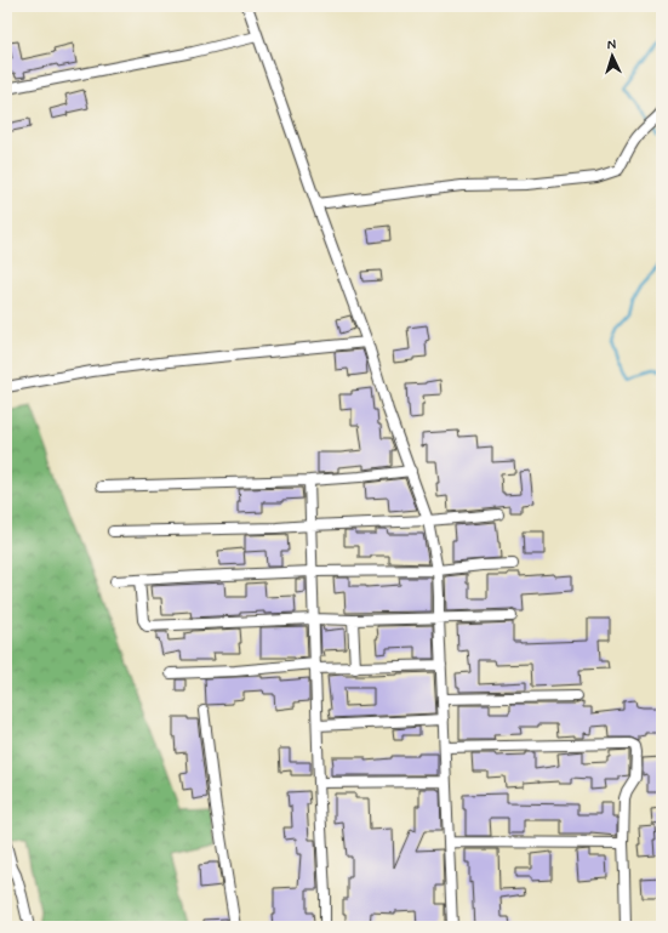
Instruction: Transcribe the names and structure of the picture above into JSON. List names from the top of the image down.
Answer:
{
  "north": "top"
}
